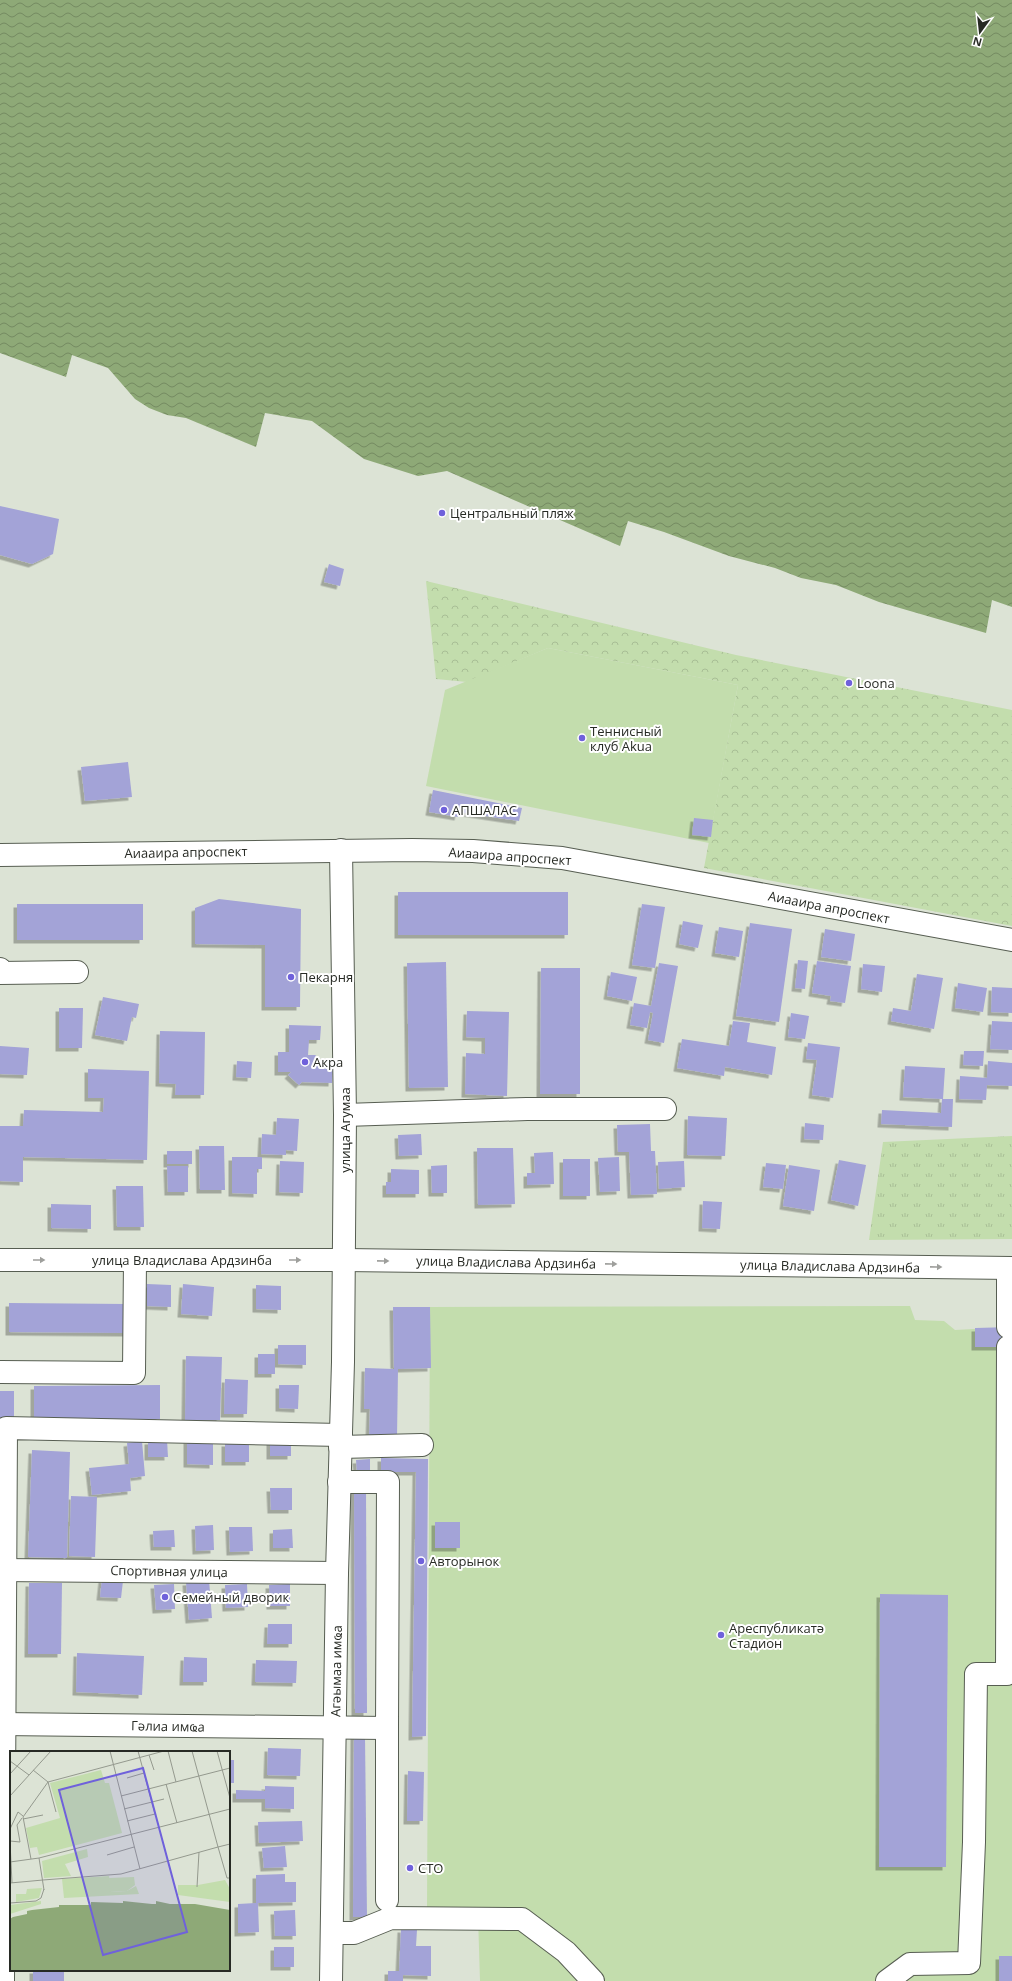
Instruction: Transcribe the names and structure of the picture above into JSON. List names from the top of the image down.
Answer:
{
  "streets": {
    "street": [
      "Аиааира апроспект",
      "улица Агумаа",
      "улица Владислава Ардзинба",
      "Спортивная улица",
      "Агәымаа имҩа",
      "Гәлиа имҩа"
    ]
  },
  "crossings": [
    ["Аиааира апроспект", "улица Агумаа"],
    ["улица Агумаа", "улица Владислава Ардзинба"],
    ["улица Агумаа", "Агәымаа имҩа"],
    ["Спортивная улица", "Агәымаа имҩа"],
    ["Агәымаа имҩа", "Гәлиа имҩа"]
  ],
  "places": [
    "Центральный пляж",
    "Loona",
    "Теннисный клуб Akua",
    "АПШАЛАС",
    "Пекарня",
    "Акра",
    "Авторынок",
    "Семейный дворик",
    "Ареспубликатә Стадион",
    "СТО"
  ],
  "north": "bottom"
}
